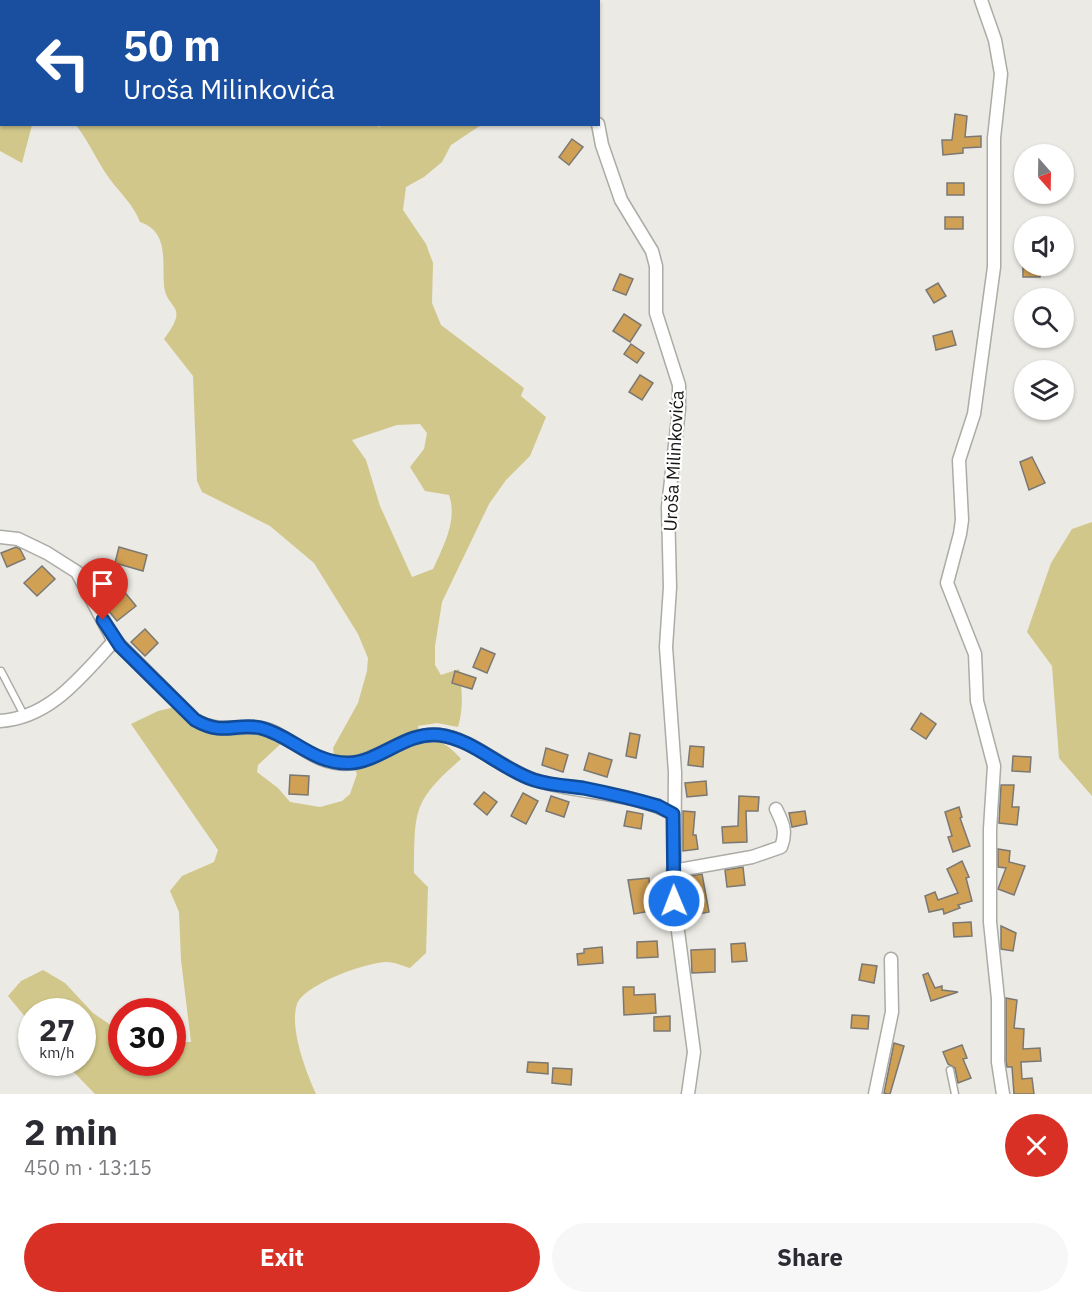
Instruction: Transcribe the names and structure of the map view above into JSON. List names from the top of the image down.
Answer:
{
  "streets": {
    "street": ["Uroša Milinkovića"]
  },
  "north": "bottom",
  "page": {
    "turn": ["50 m", "Uroša Milinkovića"],
    "speed": "27 km/h",
    "limit": "30",
    "heading": ["2 min", "450 m · 13:15"],
    "buttons": ["Exit", "Share"]
  }
}
